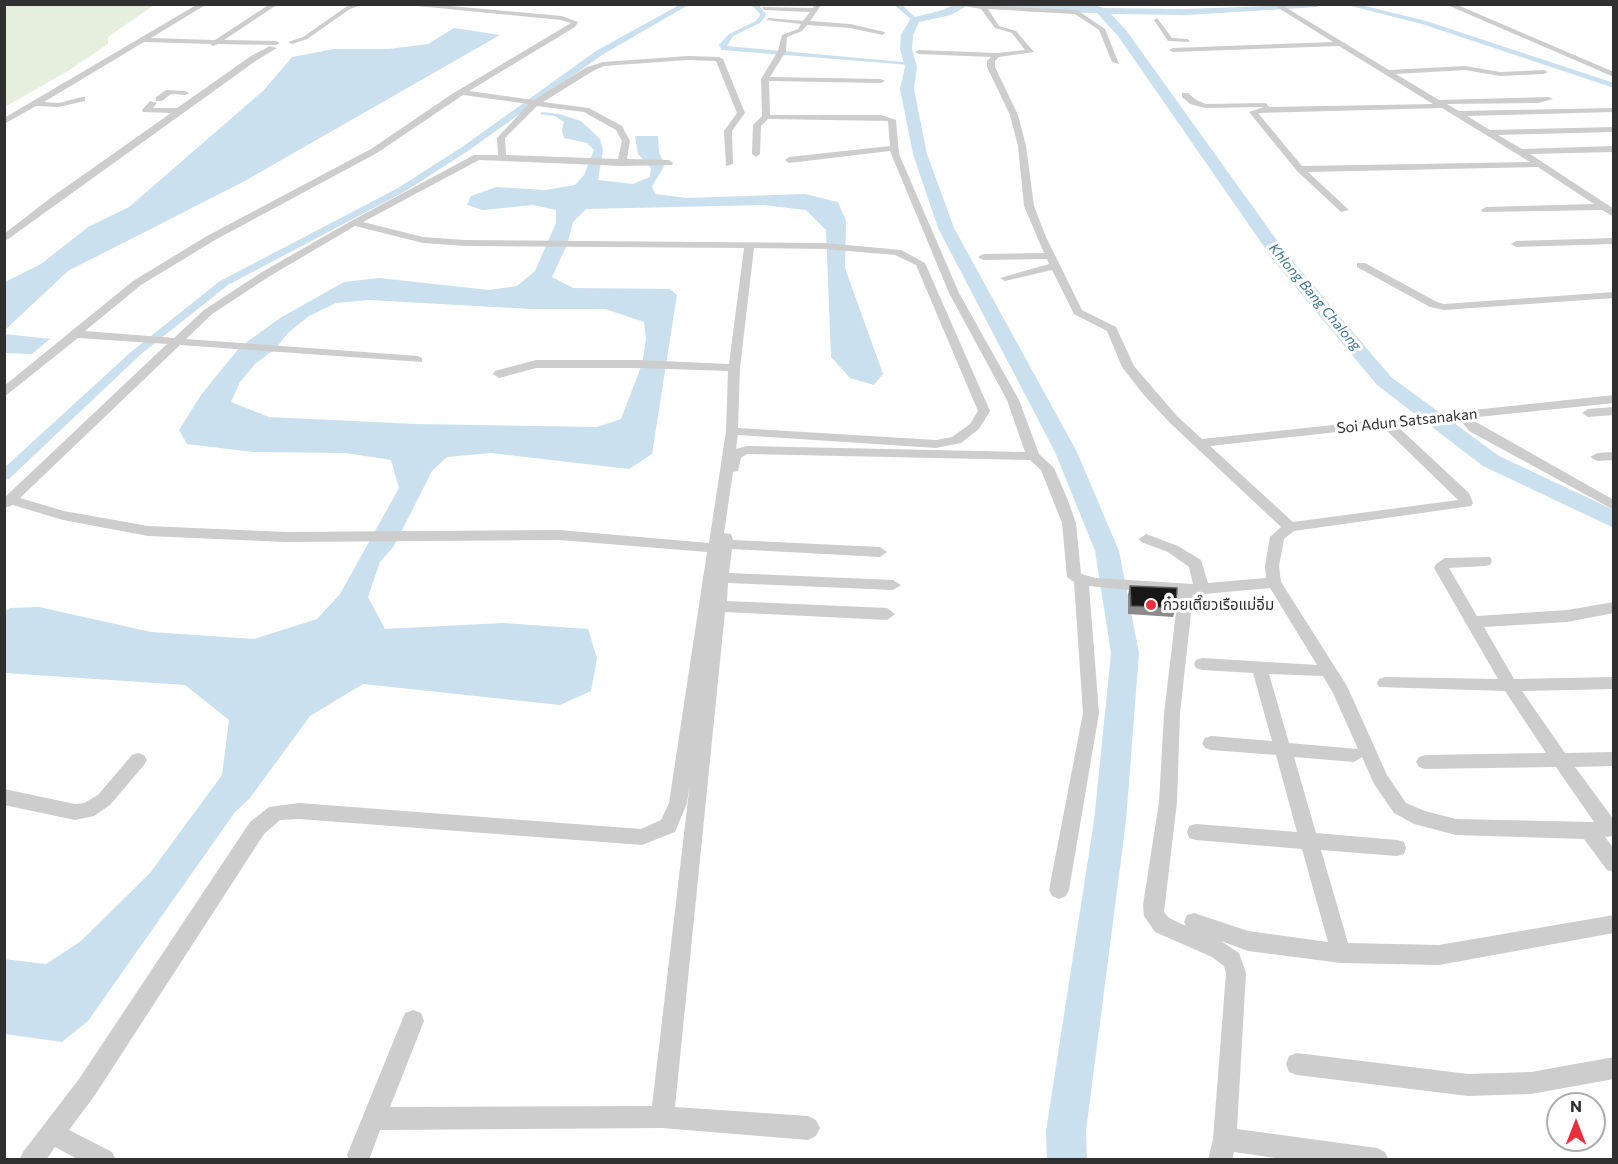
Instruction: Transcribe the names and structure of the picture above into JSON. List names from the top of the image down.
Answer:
{
  "streets": {
    "street": ["Soi Adun Satsanakan"]
  },
  "water": ["Khlong Bang Chalong"],
  "places": ["ก๋วยเตี๊ยวเรือแม่อิ่ม"],
  "north": "top"
}
